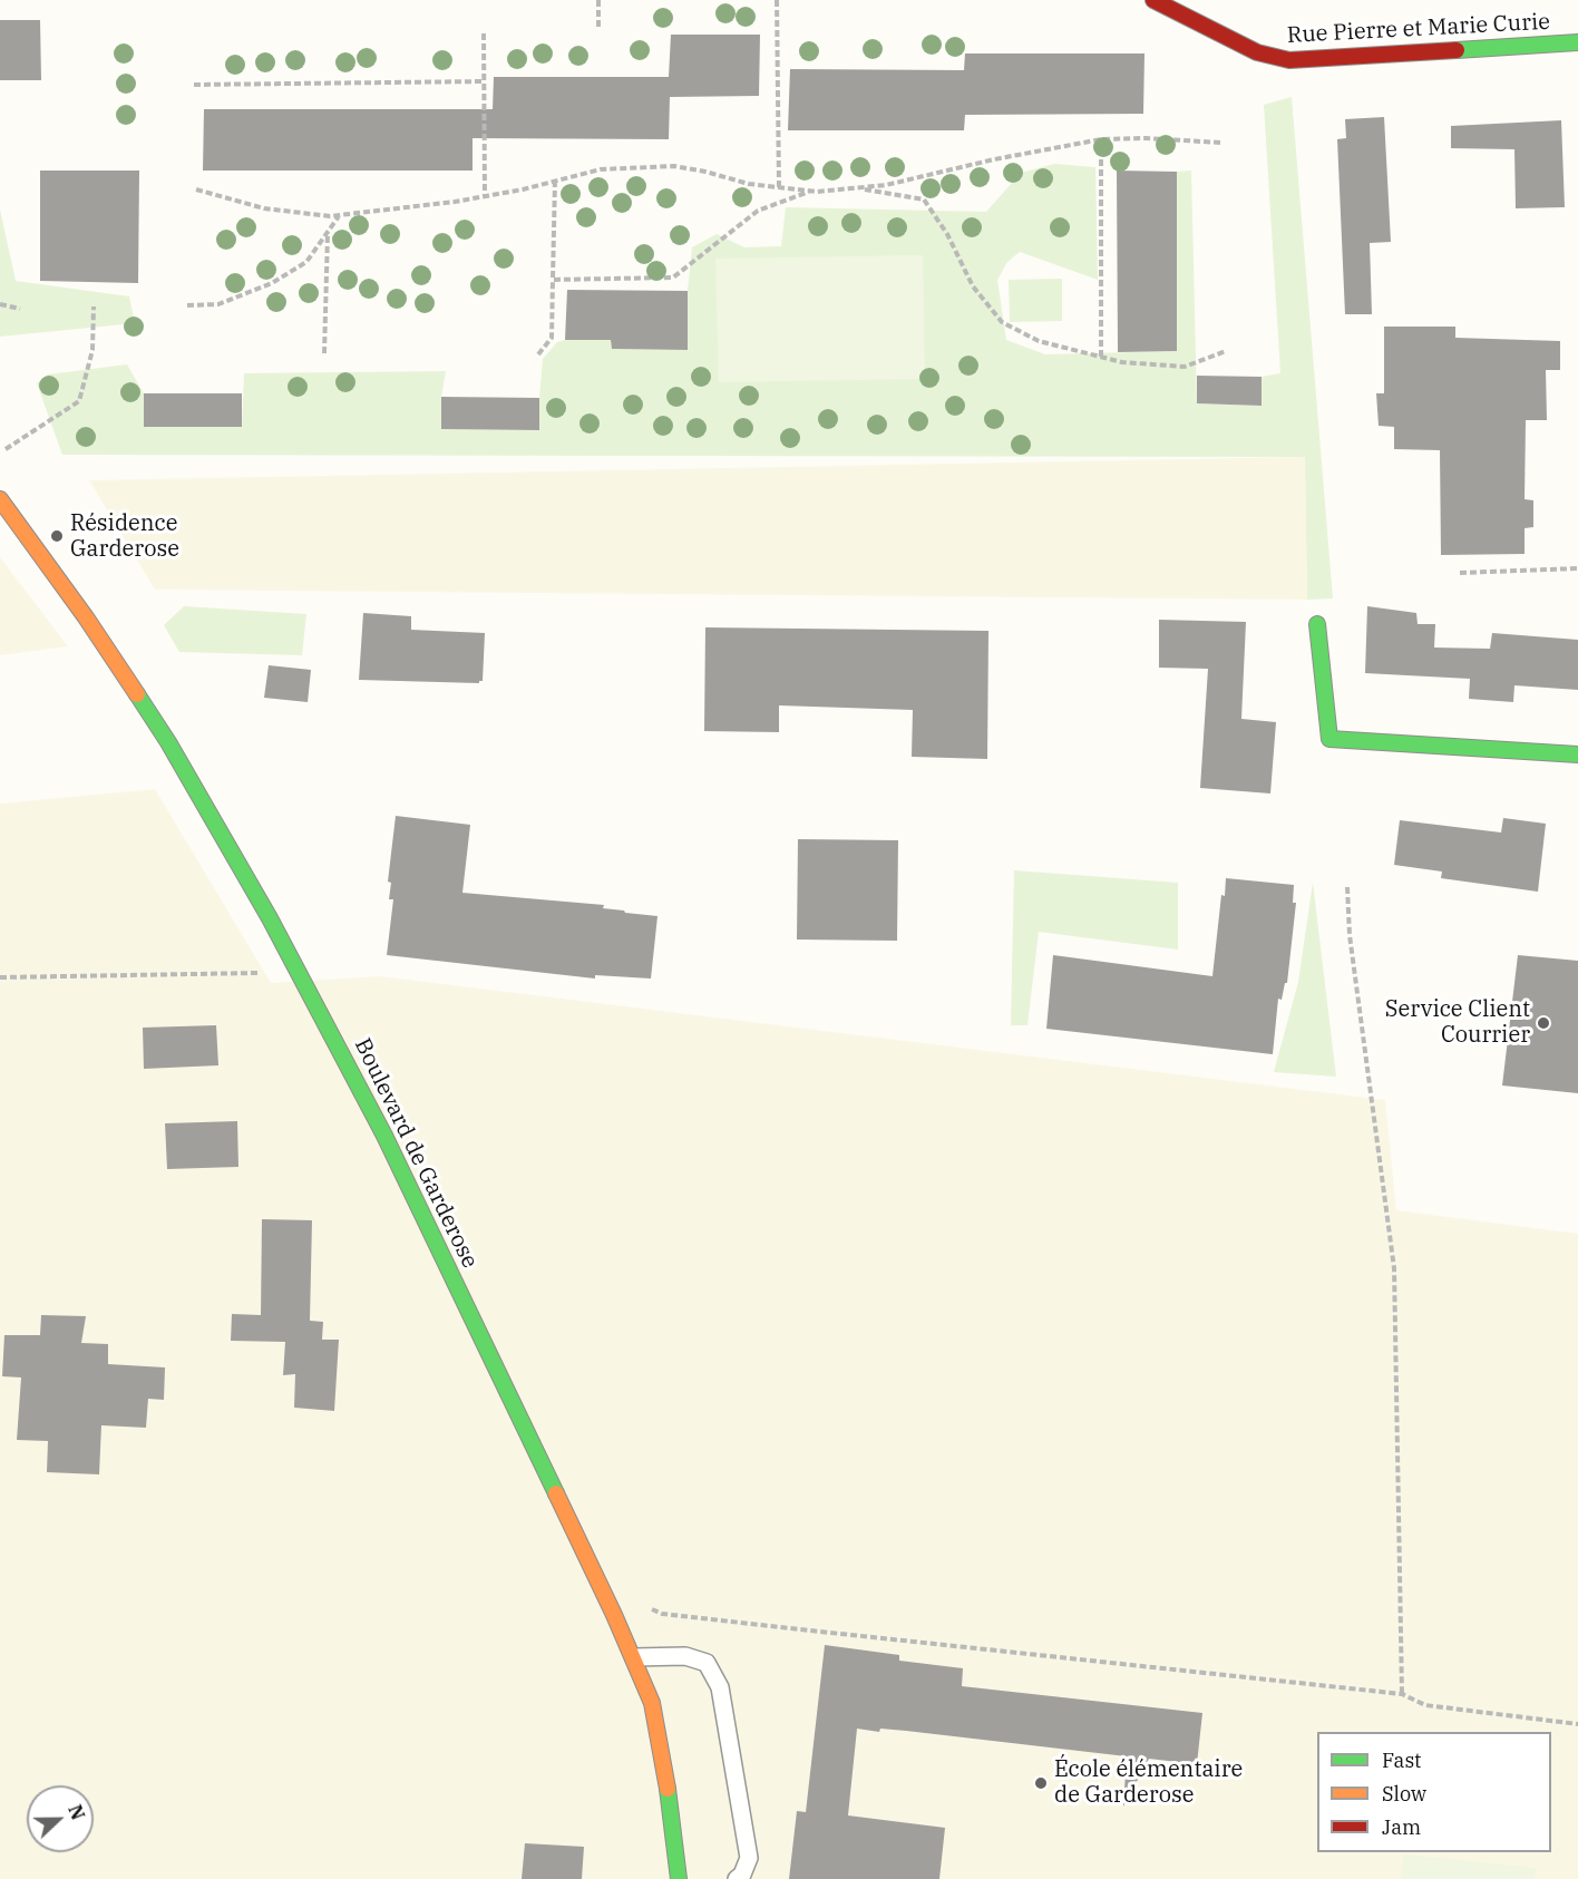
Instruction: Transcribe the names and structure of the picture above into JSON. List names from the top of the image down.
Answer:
{
  "streets": {
    "main road": ["Rue Pierre et Marie Curie", "Boulevard de Garderose"]
  },
  "places": ["Résidence Garderose", "Service Client Courrier", "École élémentaire de Garderose"],
  "legend": ["Fast", "Slow", "Jam"],
  "north": "right"
}
